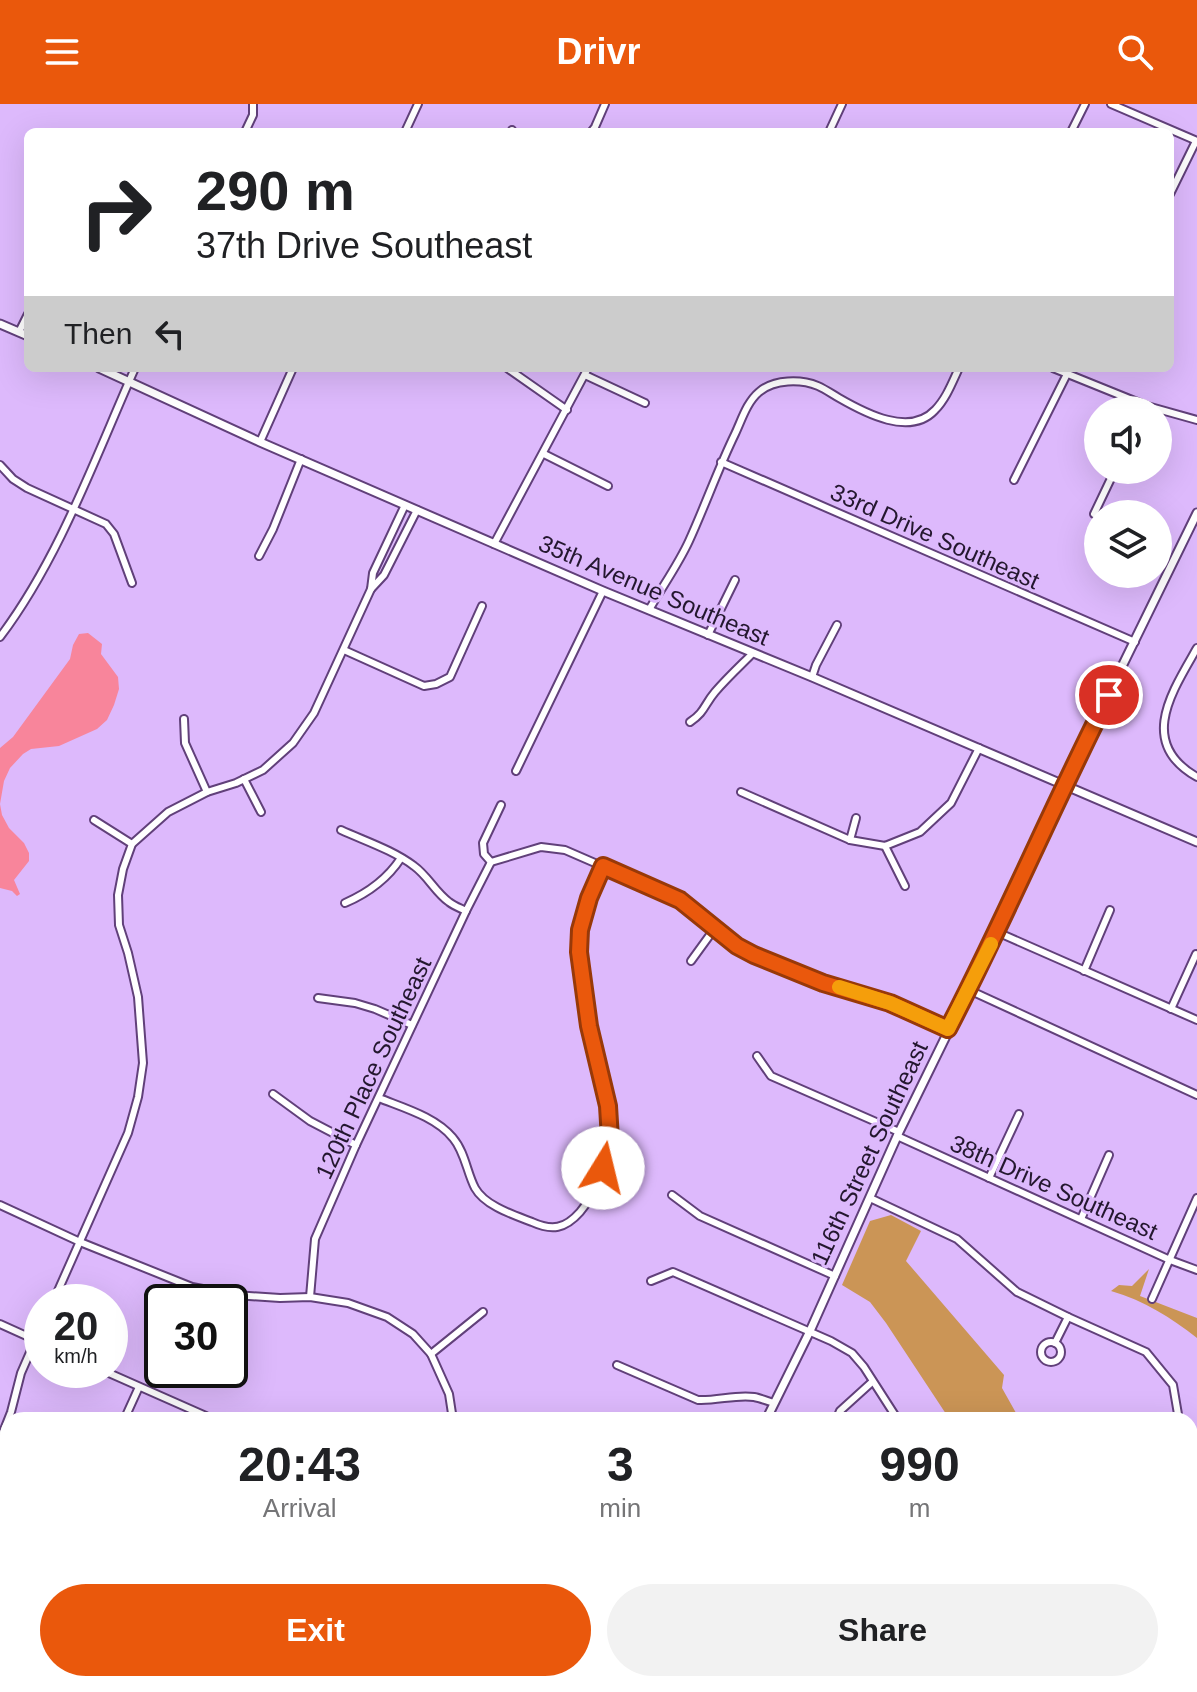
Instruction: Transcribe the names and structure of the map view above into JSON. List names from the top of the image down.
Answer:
{
  "streets": {
    "street": [
      "33rd Drive Southeast",
      "35th Avenue Southeast",
      "120th Place Southeast",
      "116th Street Southeast",
      "38th Drive Southeast"
    ]
  },
  "crossings": [
    ["33rd Drive Southeast", "116th Street Southeast"],
    ["35th Avenue Southeast", "116th Street Southeast"],
    ["116th Street Southeast", "38th Drive Southeast"]
  ],
  "page": {
    "header": "Drivr",
    "turn": ["290 m", "37th Drive Southeast"],
    "then": "Then",
    "speed": "20 km/h",
    "limit": "30",
    "eta": [
      "20:43",
      "Arrival",
      "3",
      "min",
      "990",
      "m"
    ],
    "buttons": ["Exit", "Share"]
  }
}
